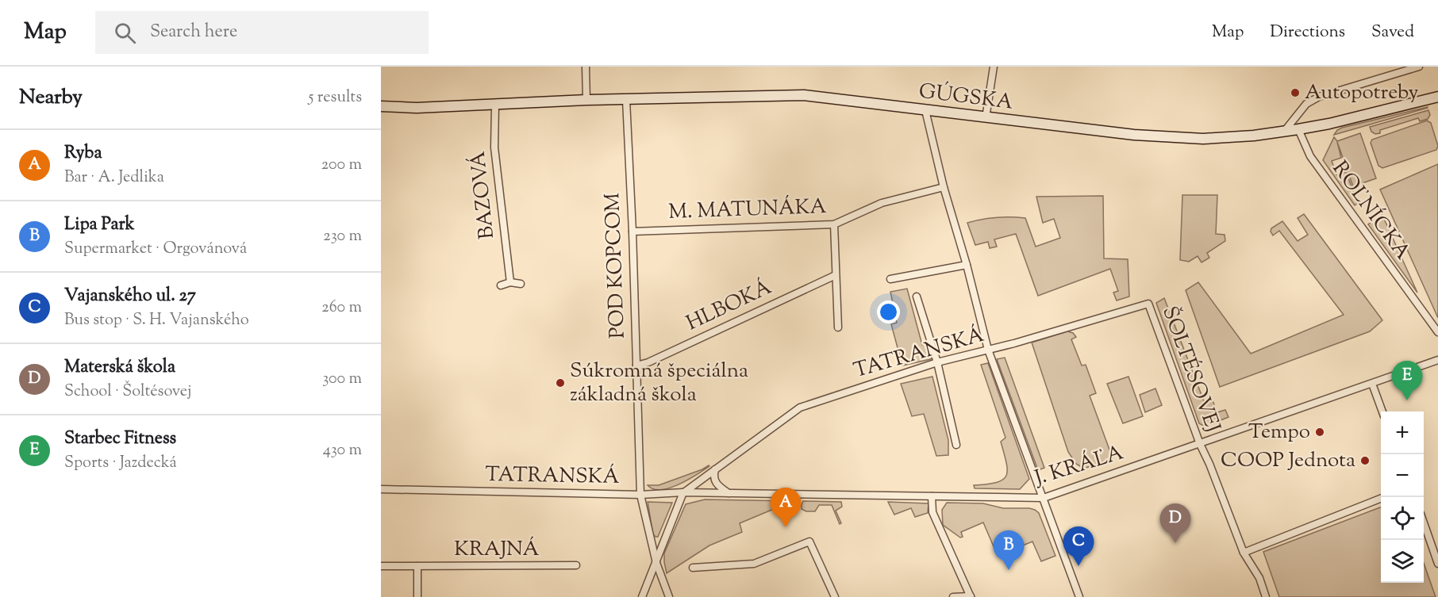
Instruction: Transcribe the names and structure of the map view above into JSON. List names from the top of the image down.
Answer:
{
  "streets": {
    "main road": ["GÚGSKA"],
    "street": [
      "BAZOVÁ",
      "M. MATUNÁKA",
      "ROĽNÍCKA",
      "POD KOPCOM",
      "HLBOKÁ",
      "TATRANSKÁ",
      "ŠOLTÉSOVEJ",
      "J. KRÁĽA",
      "KRAJNÁ"
    ]
  },
  "crossings": [
    ["GÚGSKA", "BAZOVÁ"],
    ["GÚGSKA", "ROĽNÍCKA"],
    ["GÚGSKA", "POD KOPCOM"],
    ["M. MATUNÁKA", "POD KOPCOM"],
    ["POD KOPCOM", "HLBOKÁ"],
    ["POD KOPCOM", "TATRANSKÁ"],
    ["TATRANSKÁ", "ŠOLTÉSOVEJ"],
    ["TATRANSKÁ", "J. KRÁĽA"],
    ["ŠOLTÉSOVEJ", "J. KRÁĽA"]
  ],
  "places": [
    "Autopotreby",
    "Súkromná špeciálna základná škola",
    "Tempo",
    "COOP Jednota"
  ],
  "page": {
    "header": "Map",
    "search": "Search here",
    "nav": ["Map", "Directions", "Saved"],
    "heading": ["Nearby", "5 results"],
    "list": [
      {
        "mark": "A",
        "name": "Ryba",
        "note": "Bar · A. Jedlika",
        "value": "200 m"
      },
      {
        "mark": "B",
        "name": "Lipa Park",
        "note": "Supermarket · Orgovánová",
        "value": "230 m"
      },
      {
        "mark": "C",
        "name": "Vajanského ul. 27",
        "note": "Bus stop · S. H. Vajanského",
        "value": "260 m"
      },
      {
        "mark": "D",
        "name": "Materská škola",
        "note": "School · Šoltésovej",
        "value": "300 m"
      },
      {
        "mark": "E",
        "name": "Starbec Fitness",
        "note": "Sports · Jazdecká",
        "value": "430 m"
      }
    ],
    "pins": [
      "E",
      "A",
      "D",
      "C",
      "B"
    ],
    "map_buttons": ["+", "−"]
  }
}
